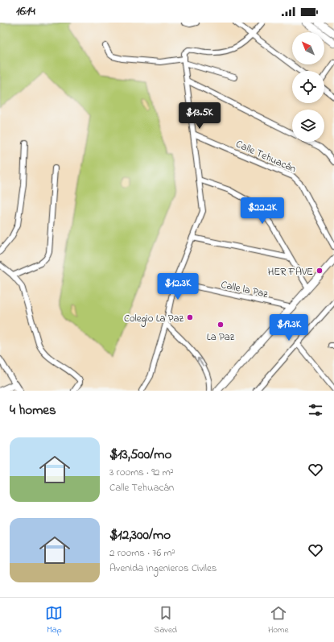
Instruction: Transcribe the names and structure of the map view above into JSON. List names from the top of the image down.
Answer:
{
  "streets": {
    "street": ["Calle Tehuacán", "Calle la Paz"]
  },
  "places": ["HER FAVE", "Colegio La Paz", "La Paz"],
  "north": "top left",
  "page": {
    "status": "16:14",
    "price": [
      "$13.5K",
      "$22.2K",
      "$12.3K",
      "$19.3K"
    ],
    "heading": "4 homes",
    "list": [
      {
        "name": "$13,500/mo",
        "note": "3 rooms · 92 m² · Calle Tehuacán"
      },
      {
        "name": "$12,300/mo",
        "note": "2 rooms · 76 m² · Avenida Ingenieros Civiles"
      }
    ],
    "tabs": ["Map", "Saved", "Home"]
  }
}
